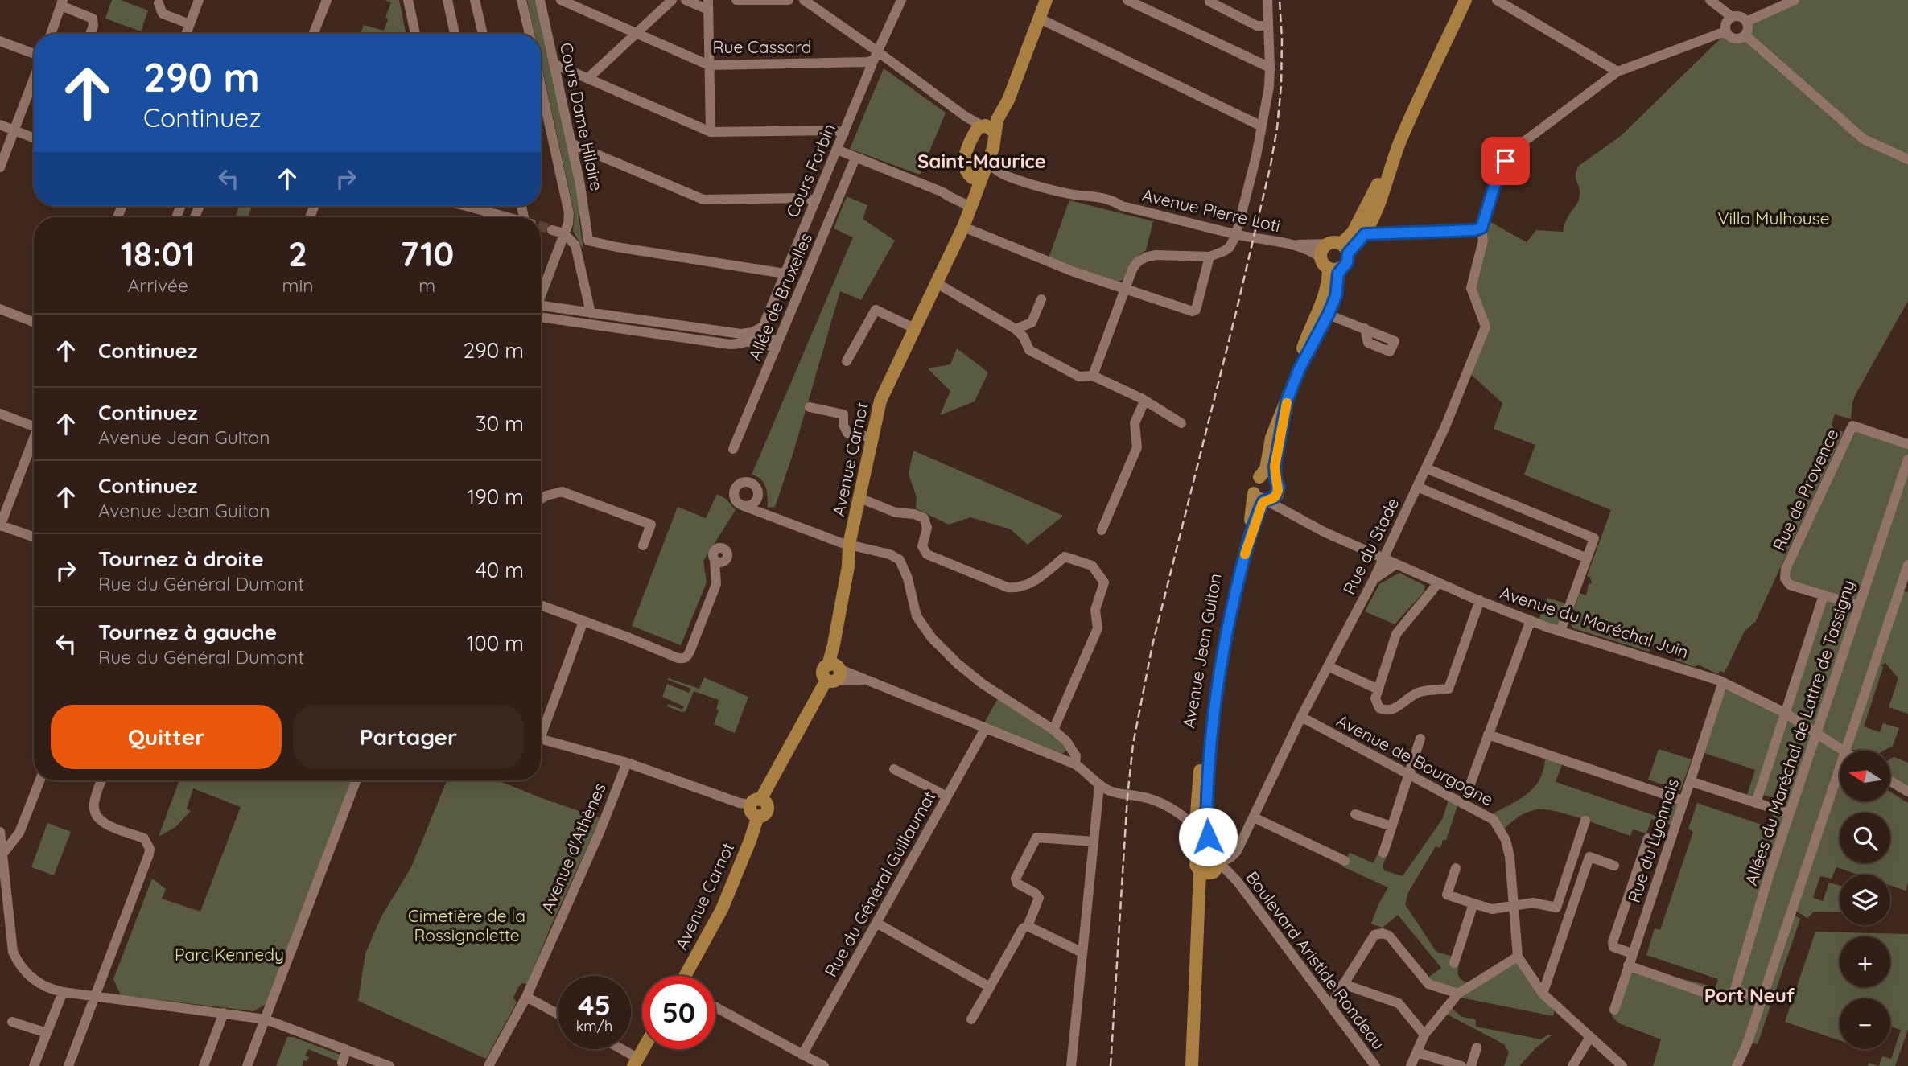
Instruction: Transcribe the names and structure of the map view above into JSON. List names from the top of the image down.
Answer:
{
  "streets": {
    "main road": ["Avenue Carnot", "Avenue Jean Guiton"],
    "street": [
      "Rue Cassard",
      "Cours Dame Hilaire",
      "Cours Forbin",
      "Avenue Pierre Loti",
      "Allée de Bruxelles",
      "Rue de Provence",
      "Rue du Stade",
      "Avenue du Maréchal Juin",
      "Allées du Maréchal de Lattre de Tassigny",
      "Avenue de Bourgogne",
      "Rue du Lyonnais",
      "Avenue d'Athènes",
      "Rue du Général Guillaumat",
      "Boulevard Aristide Rondeau"
    ]
  },
  "crossings": [
    ["Rue Cassard", "Cours Forbin"],
    ["Cours Dame Hilaire", "Cours Forbin"],
    ["Avenue Pierre Loti", "Avenue Carnot"],
    ["Rue de Provence", "Allées du Maréchal de Lattre de Tassigny"],
    ["Rue du Stade", "Avenue du Maréchal Juin"],
    ["Rue du Stade", "Avenue Jean Guiton"],
    ["Rue du Stade", "Avenue de Bourgogne"],
    ["Rue du Stade", "Boulevard Aristide Rondeau"],
    ["Avenue du Maréchal Juin", "Avenue Jean Guiton"],
    ["Avenue du Maréchal Juin", "Allées du Maréchal de Lattre de Tassigny"],
    ["Avenue du Maréchal Juin", "Rue du Lyonnais"],
    ["Avenue Jean Guiton", "Boulevard Aristide Rondeau"]
  ],
  "districts": ["Saint-Maurice", "Port Neuf"],
  "parks": ["Villa Mulhouse", "Cimetière de la Rossignolette", "Parc Kennedy"],
  "north": "left",
  "page": {
    "turn": ["290 m", "Continuez"],
    "eta": [
      "18:01",
      "Arrivée",
      "2",
      "min",
      "710",
      "m"
    ],
    "list": [
      {
        "name": "Continuez",
        "value": "290 m"
      },
      {
        "name": "Continuez",
        "note": "Avenue Jean Guiton",
        "value": "30 m"
      },
      {
        "name": "Continuez",
        "note": "Avenue Jean Guiton",
        "value": "190 m"
      },
      {
        "name": "Tournez à droite",
        "note": "Rue du Général Dumont",
        "value": "40 m"
      },
      {
        "name": "Tournez à gauche",
        "note": "Rue du Général Dumont",
        "value": "100 m"
      }
    ],
    "buttons": ["Quitter", "Partager"],
    "map_buttons": ["+", "−"],
    "speed": "45 km/h",
    "limit": "50"
  }
}
